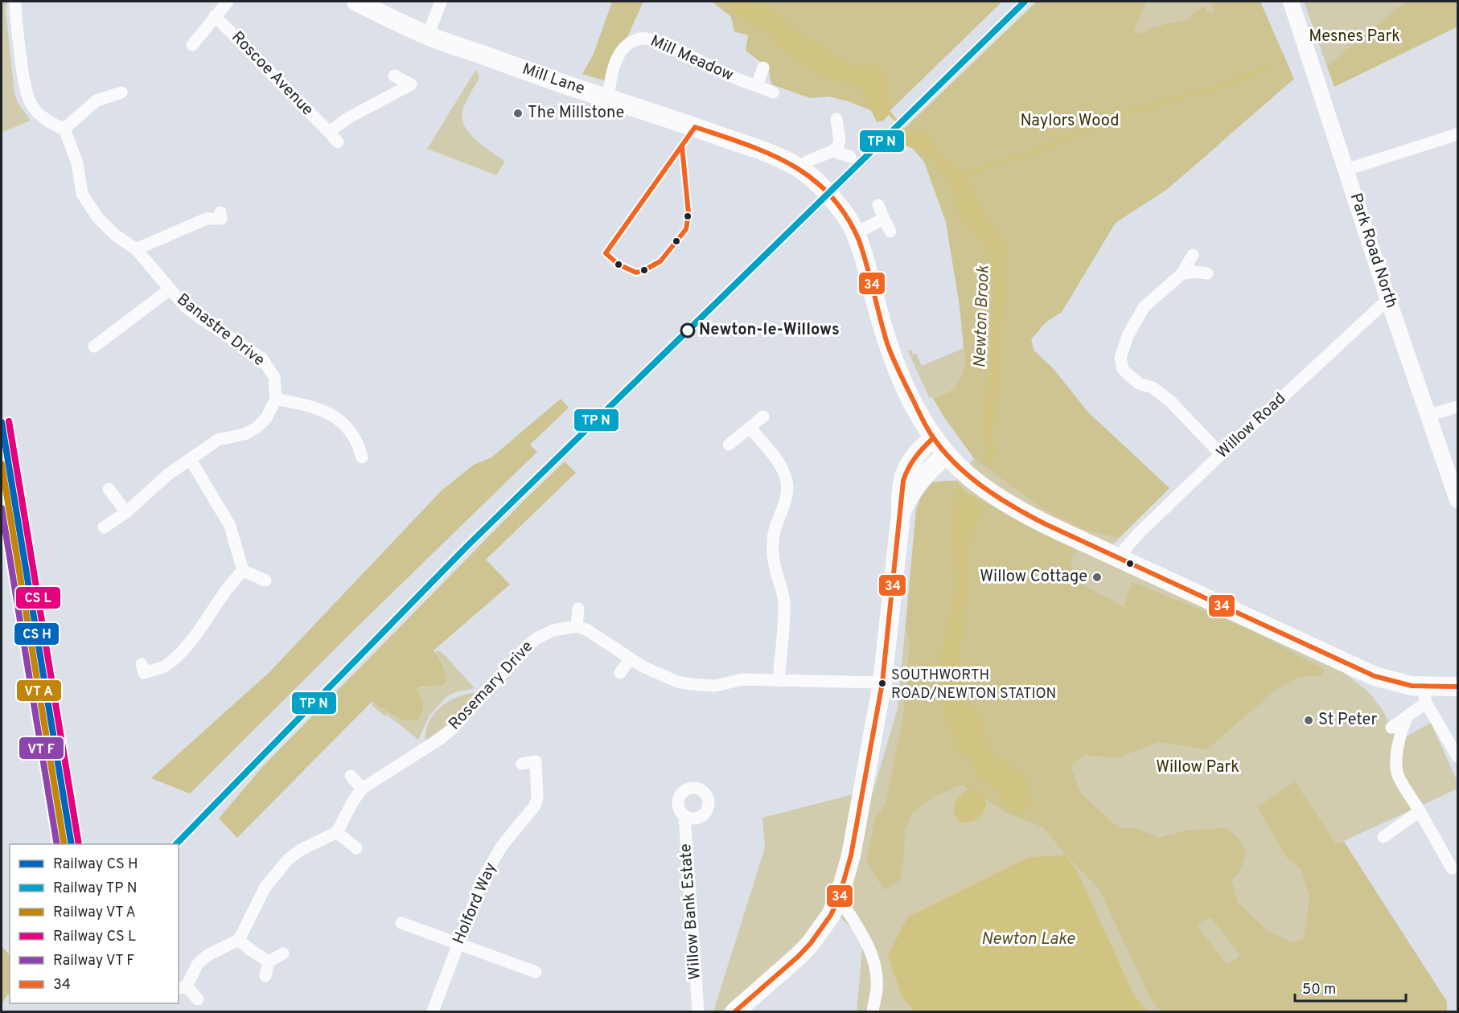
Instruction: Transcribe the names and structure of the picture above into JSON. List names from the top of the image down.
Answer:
{
  "streets": {
    "main road": ["Mill Lane"],
    "street": [
      "Mill Meadow",
      "Roscoe Avenue",
      "Park Road North",
      "Banastre Drive",
      "Willow Road",
      "Rosemary Drive",
      "Holford Way",
      "Willow Bank Estate"
    ]
  },
  "crossings": [
    ["Mill Meadow", "Mill Lane"],
    ["Mill Lane", "Willow Road"],
    ["Park Road North", "Willow Road"]
  ],
  "water": ["Newton Brook", "Newton Lake"],
  "parks": ["Mesnes Park", "Naylors Wood", "Willow Park"],
  "places": [
    "The Millstone",
    "Newton-le-Willows",
    "Willow Cottage",
    "SOUTHWORTH ROAD/NEWTON STATION",
    "St Peter"
  ],
  "lines": ["transit line 34"],
  "legend": [
    "Railway CS H",
    "Railway TP N",
    "Railway VT A",
    "Railway CS L",
    "Railway VT F",
    "34"
  ],
  "scale_bar": "50 m"
}
